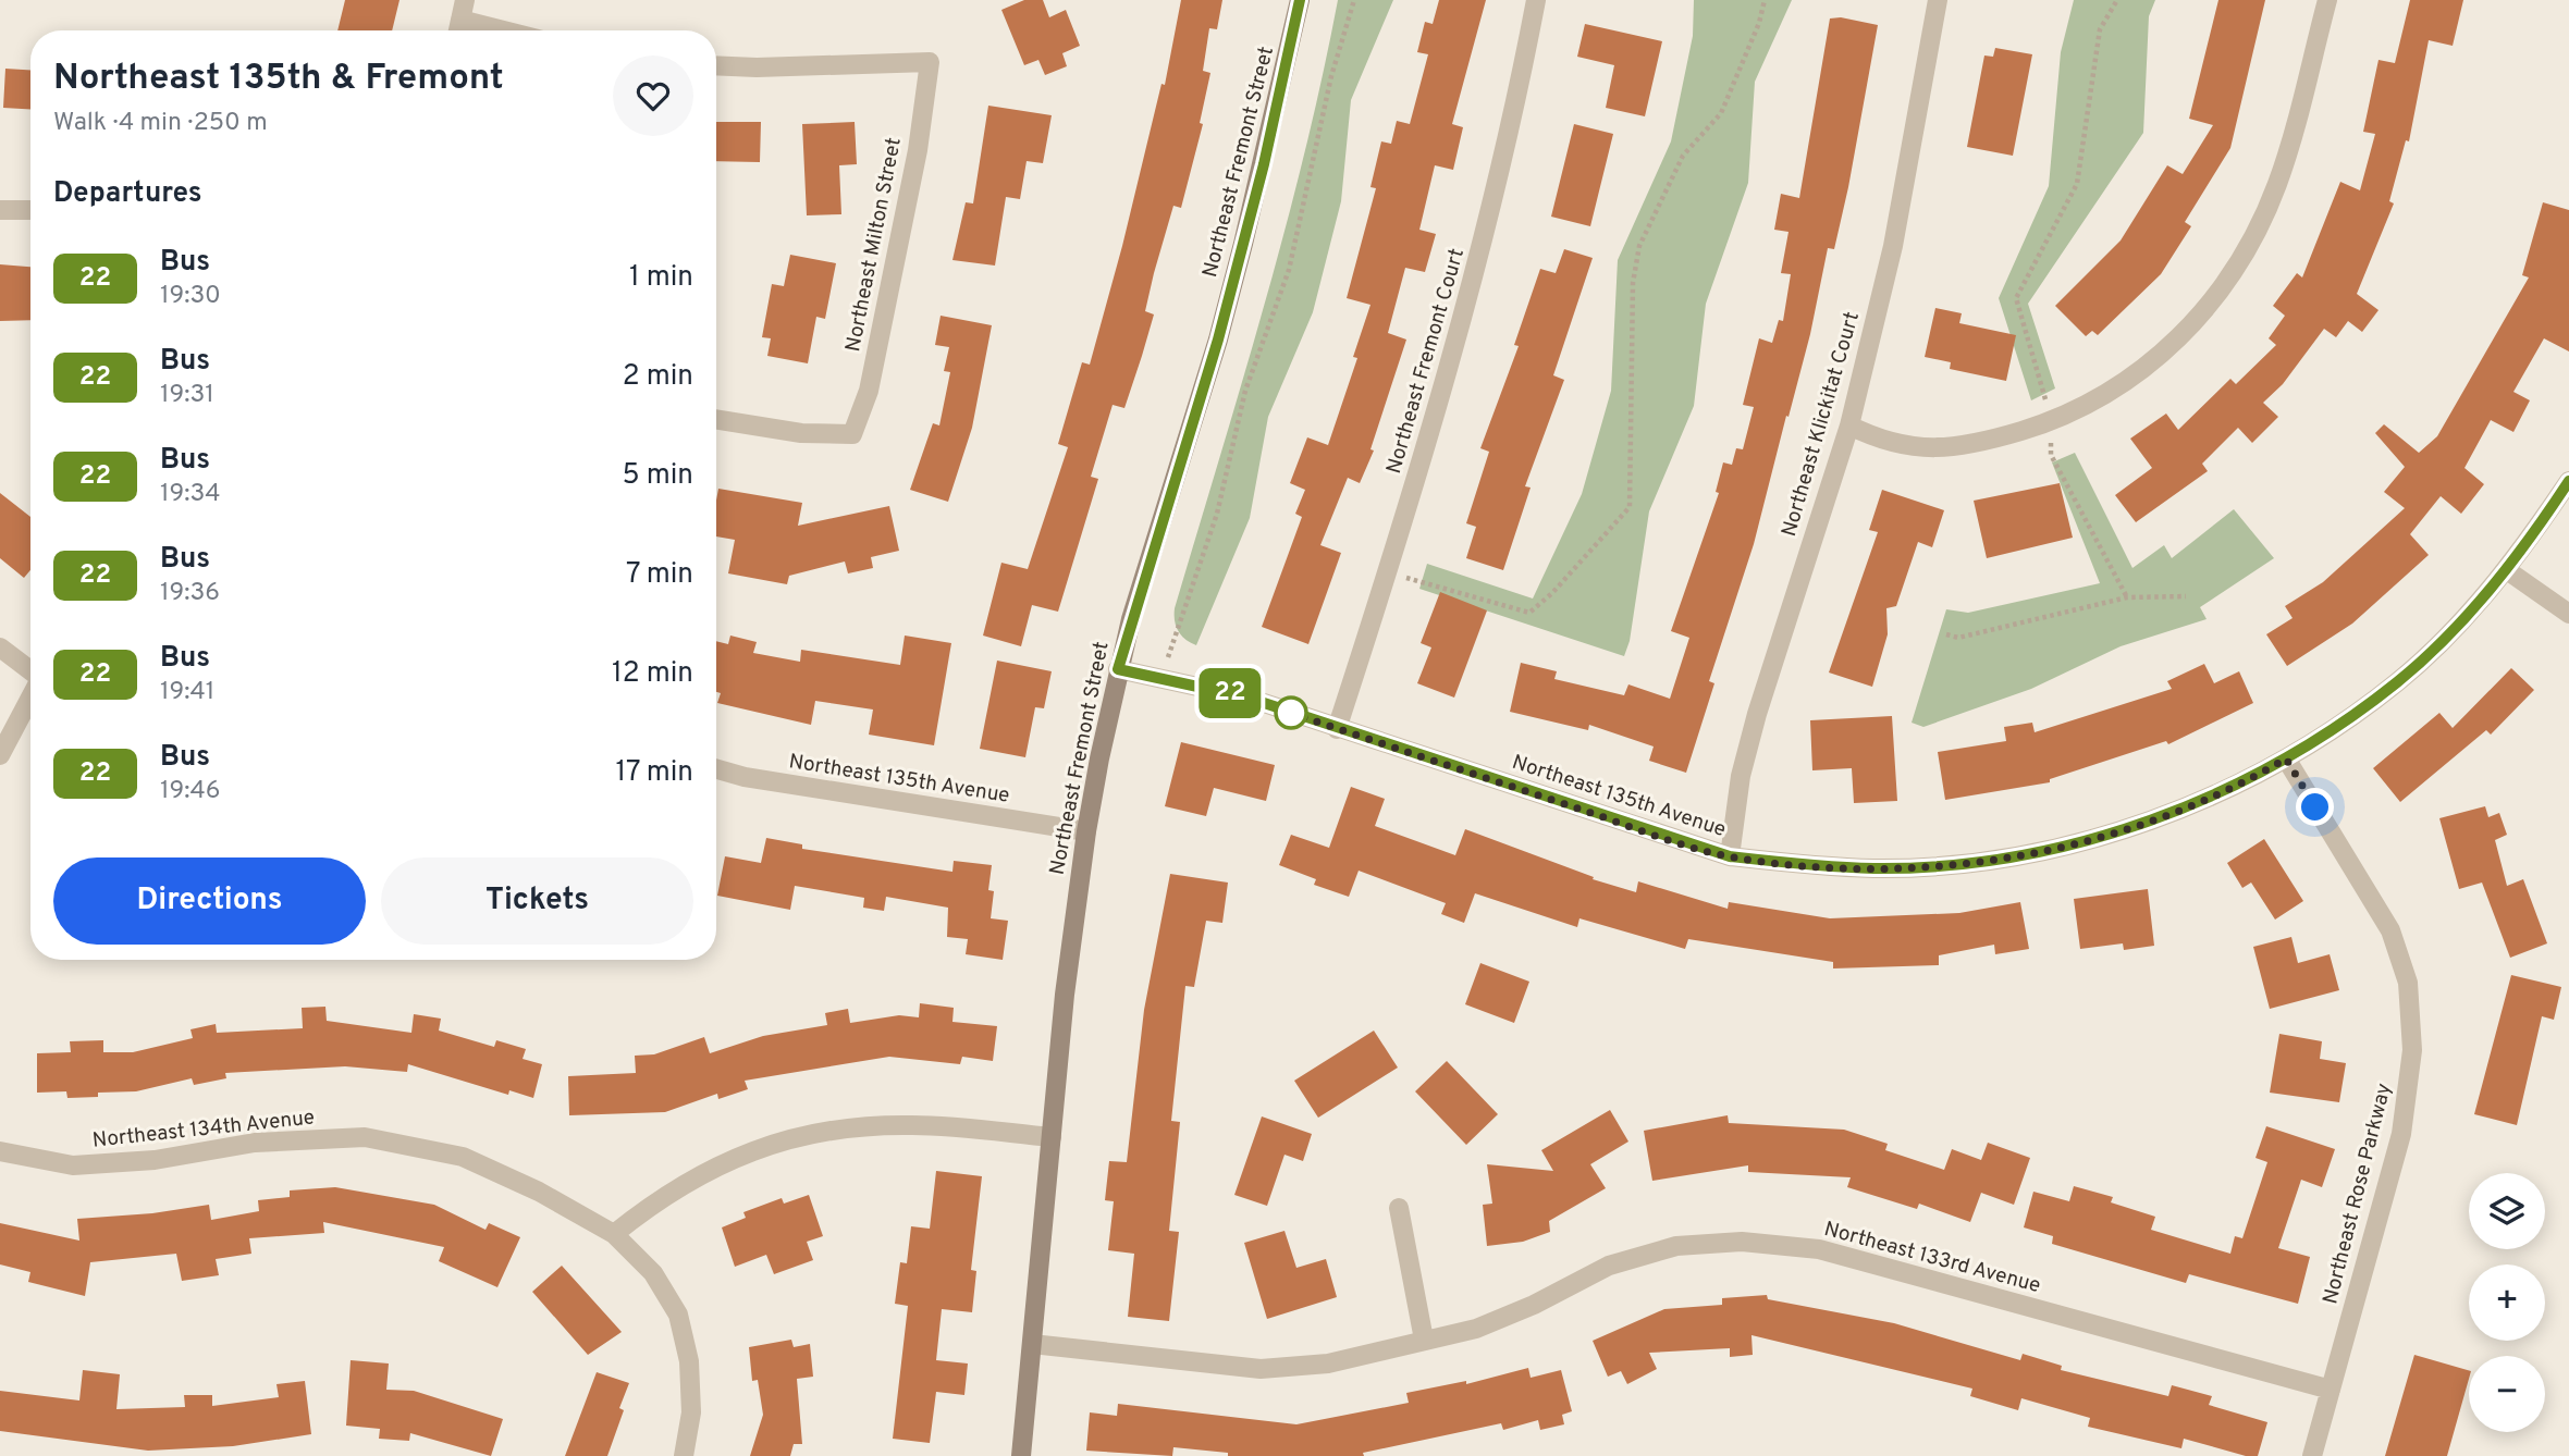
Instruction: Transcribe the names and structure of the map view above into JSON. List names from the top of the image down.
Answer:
{
  "streets": {
    "street": [
      "Northeast Fremont Street",
      "Northeast Milton Street",
      "Northeast Fremont Court",
      "Northeast Klickitat Court",
      "Northeast 135th Avenue",
      "Northeast 134th Avenue",
      "Northeast Rose Parkway",
      "Northeast 133rd Avenue"
    ]
  },
  "crossings": [
    ["Northeast Fremont Street", "Northeast 135th Avenue"],
    ["Northeast Fremont Street", "Northeast 133rd Avenue"],
    ["Northeast Fremont Court", "Northeast 135th Avenue"],
    ["Northeast Klickitat Court", "Northeast 135th Avenue"],
    ["Northeast 135th Avenue", "Northeast Rose Parkway"],
    ["Northeast Rose Parkway", "Northeast 133rd Avenue"]
  ],
  "lines": ["bus line 22"],
  "page": {
    "on_map": "22",
    "heading": [
      ["Northeast 135th & Fremont", "Walk · 4 min · 250 m"],
      "Departures"
    ],
    "list": [
      {
        "mark": "22",
        "name": "Bus",
        "note": "19:30",
        "value": "1 min"
      },
      {
        "mark": "22",
        "name": "Bus",
        "note": "19:31",
        "value": "2 min"
      },
      {
        "mark": "22",
        "name": "Bus",
        "note": "19:34",
        "value": "5 min"
      },
      {
        "mark": "22",
        "name": "Bus",
        "note": "19:36",
        "value": "7 min"
      },
      {
        "mark": "22",
        "name": "Bus",
        "note": "19:41",
        "value": "12 min"
      },
      {
        "mark": "22",
        "name": "Bus",
        "note": "19:46",
        "value": "17 min"
      }
    ],
    "buttons": ["Directions", "Tickets"],
    "map_buttons": ["+", "−"]
  }
}
